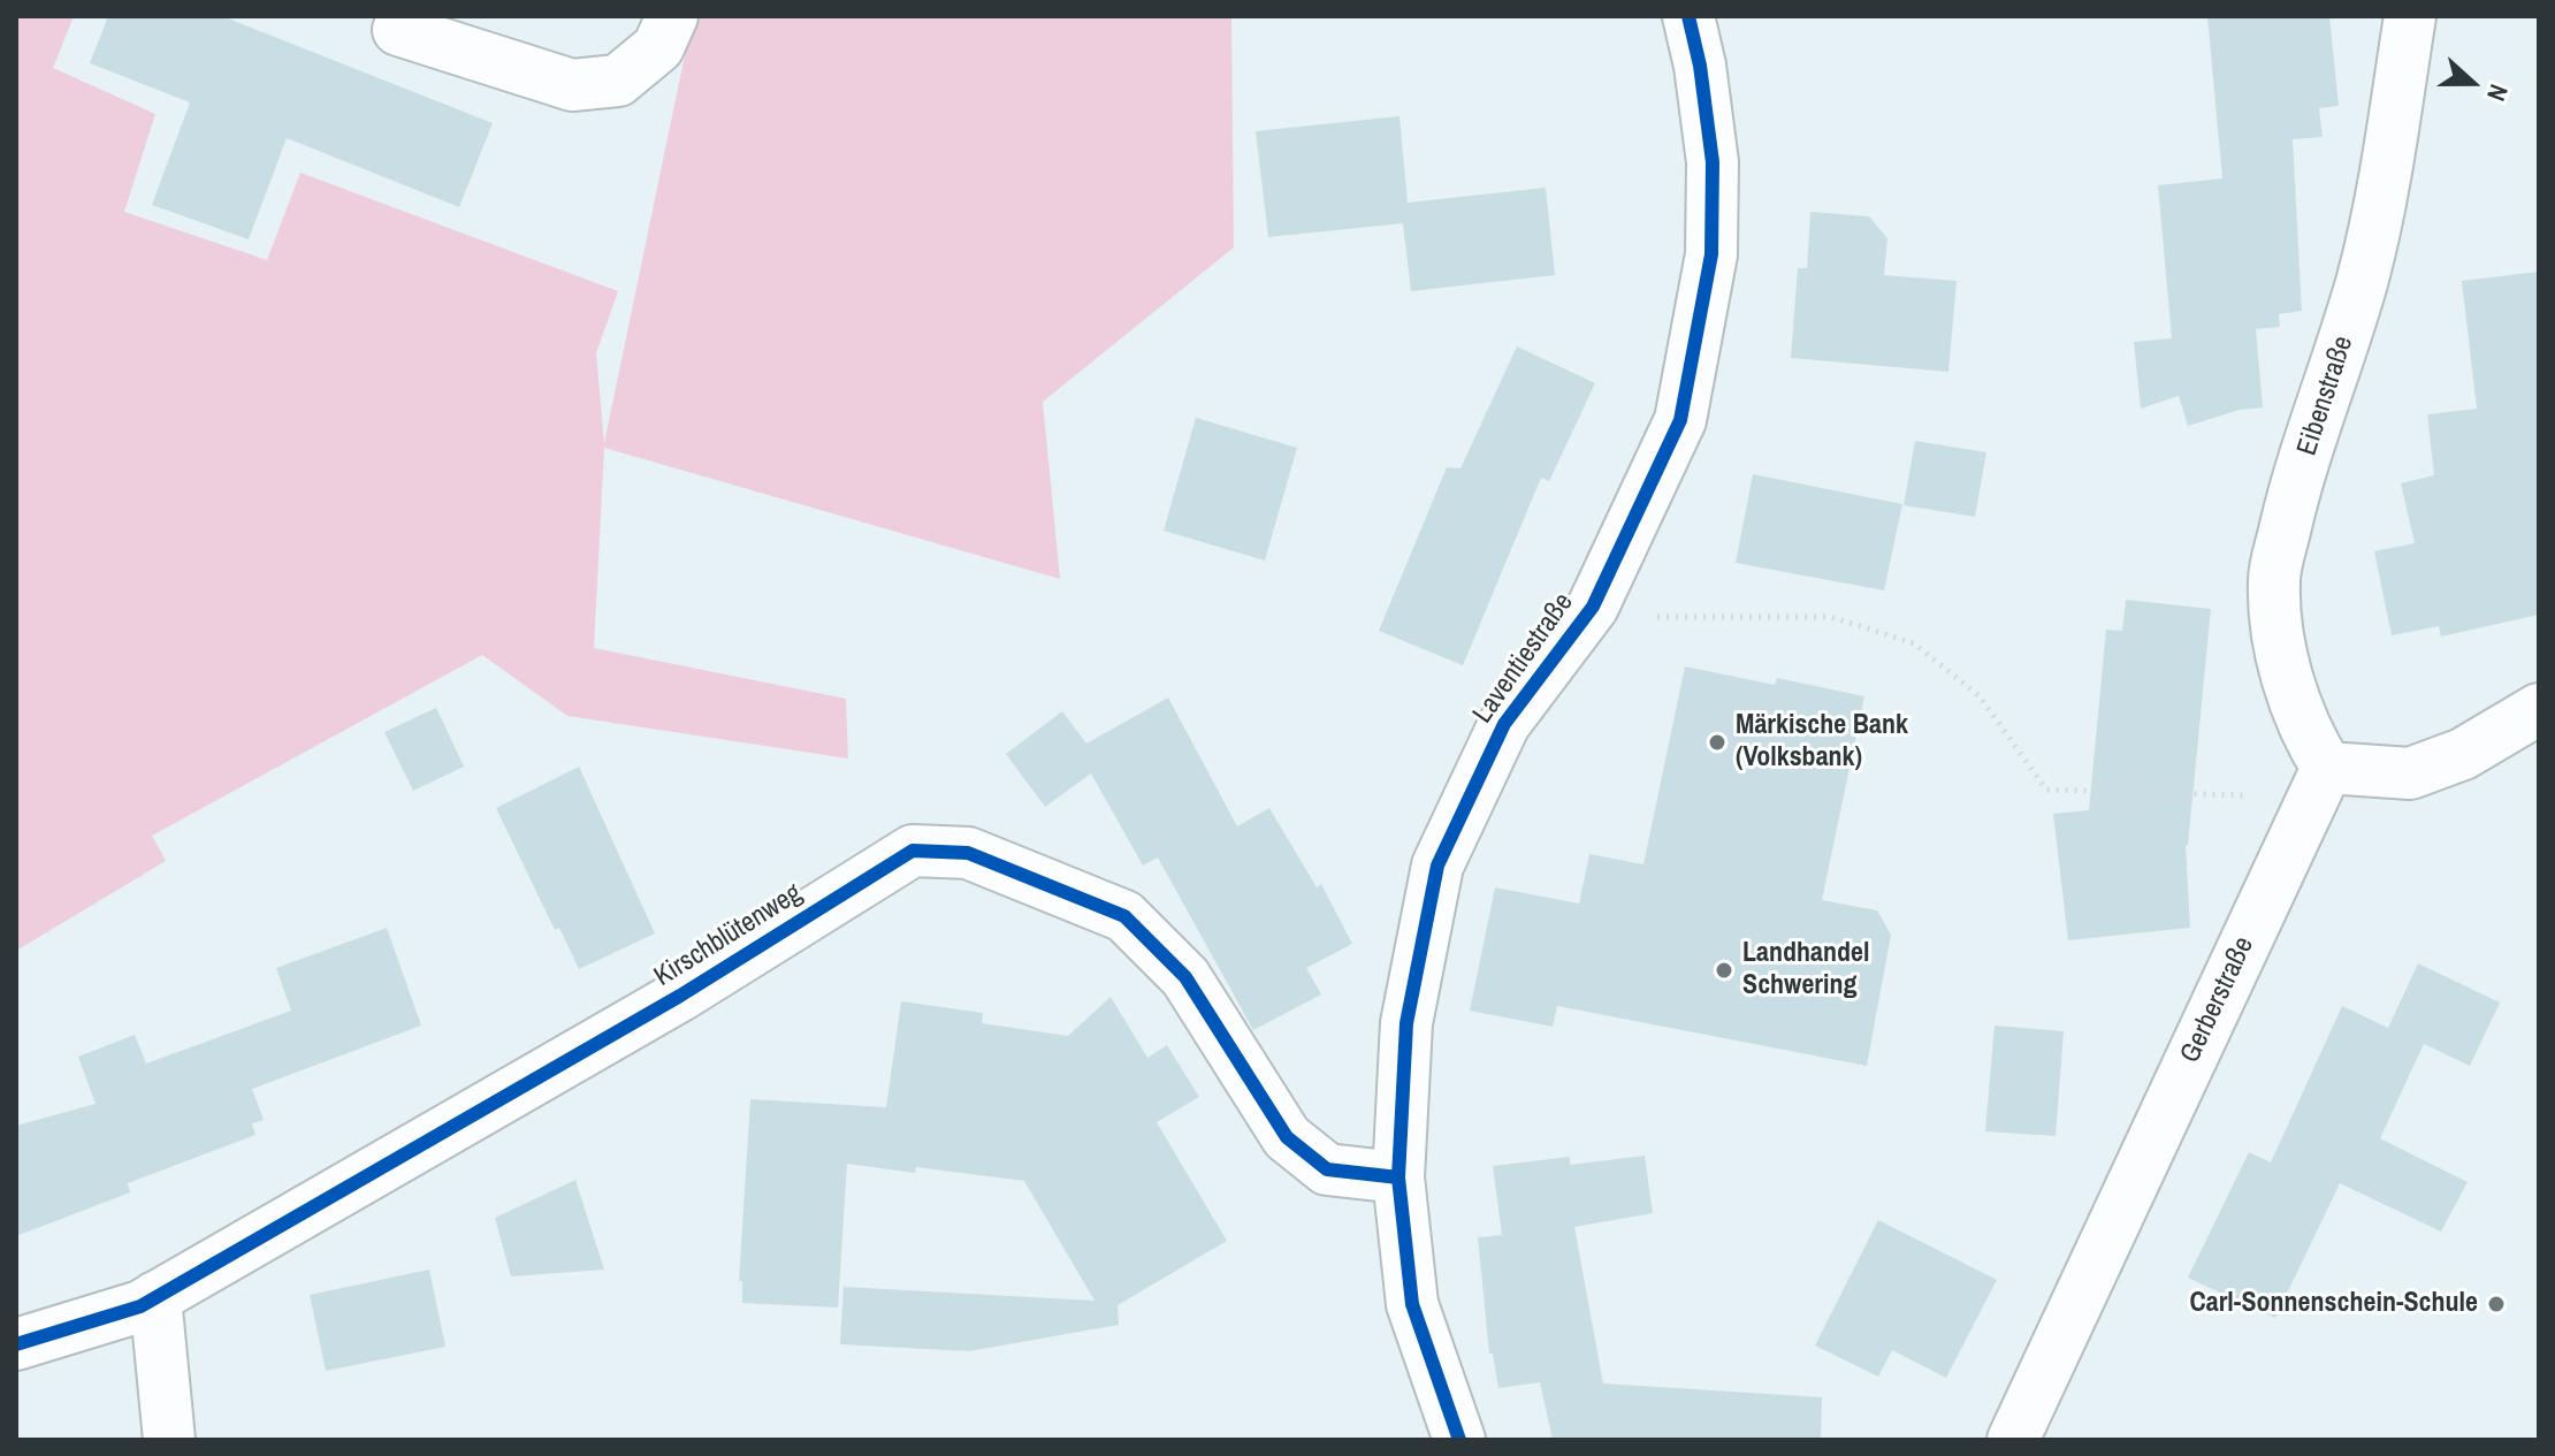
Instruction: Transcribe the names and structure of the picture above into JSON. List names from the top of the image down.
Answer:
{
  "streets": {
    "street": [
      "Eibenstraße",
      "Laventiestraße",
      "Kirschblütenweg",
      "Gerberstraße"
    ]
  },
  "crossings": [
    ["Eibenstraße", "Gerberstraße"],
    ["Laventiestraße", "Kirschblütenweg"]
  ],
  "places": ["Märkische Bank (Volksbank)", "Landhandel Schwering", "Carl-Sonnenschein-Schule"],
  "north": "right"
}
